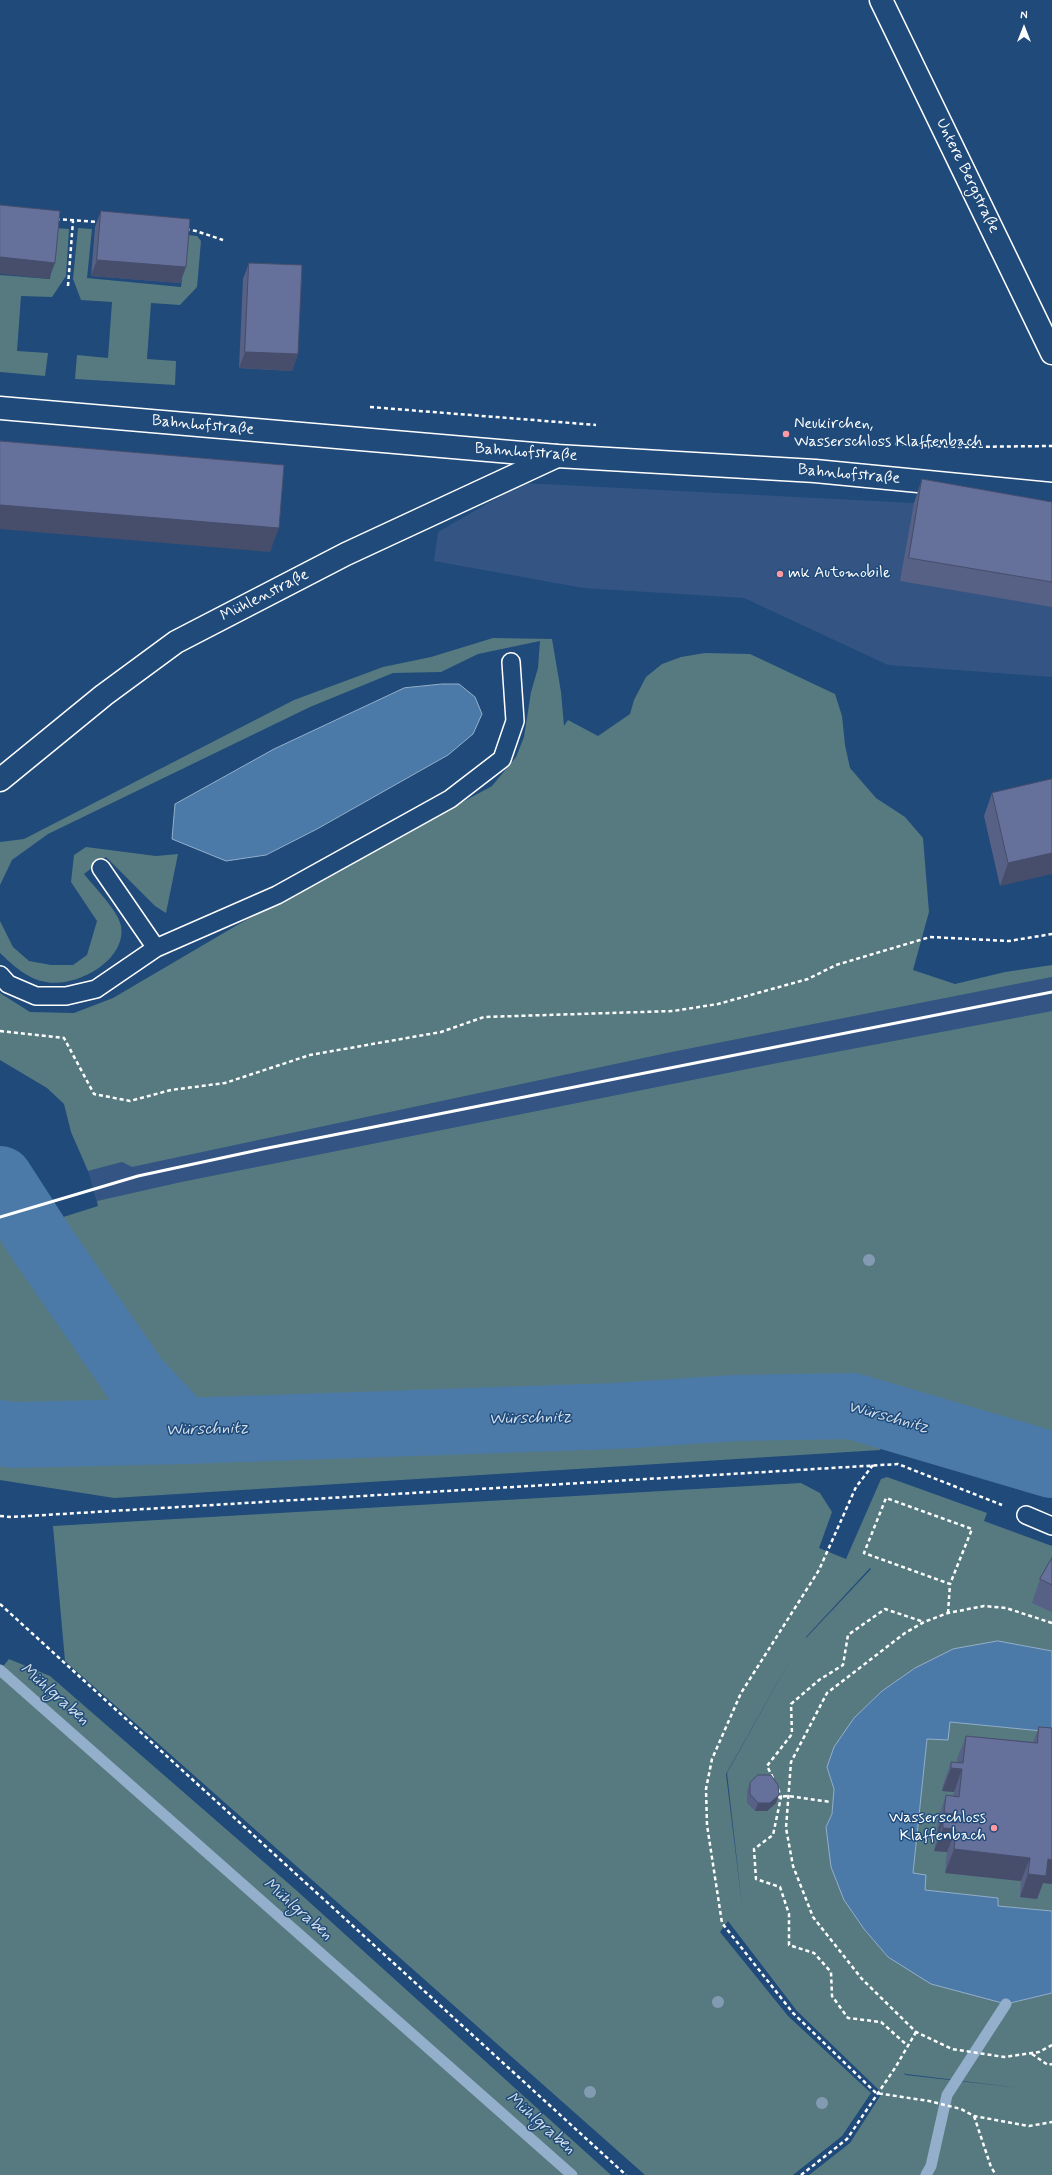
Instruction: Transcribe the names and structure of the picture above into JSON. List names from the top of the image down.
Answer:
{
  "streets": {
    "main road": ["Untere Bergstraße", "Bahnhofstraße", "Mühlenstraße"]
  },
  "crossings": [
    ["Bahnhofstraße", "Mühlenstraße"]
  ],
  "water": ["Würschnitz", "Mühlgraben"],
  "places": ["Neukirchen, Wasserschloss Klaffenbach", "mk Automobile", "Wasserschloss Klaffenbach"],
  "north": "top"
}
